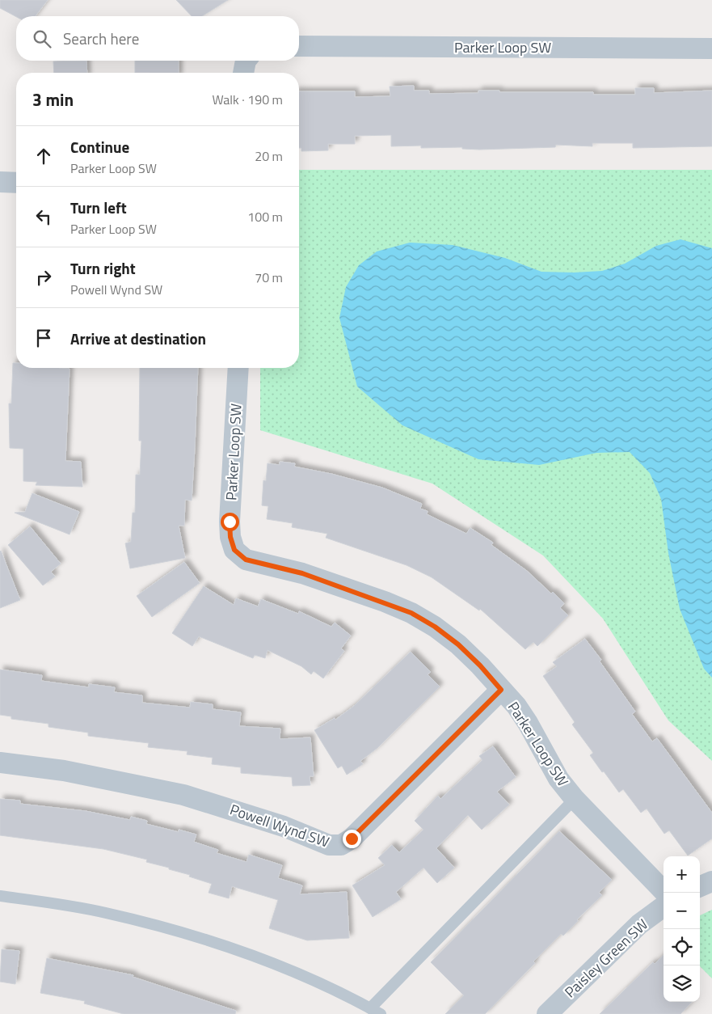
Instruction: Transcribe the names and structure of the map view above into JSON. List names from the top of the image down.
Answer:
{
  "streets": {
    "street": ["Parker Loop SW", "Powell Wynd SW", "Paisley Green SW"]
  },
  "crossings": [
    ["Parker Loop SW", "Powell Wynd SW"]
  ],
  "page": {
    "search": "Search here",
    "heading": ["3 min", "Walk · 190 m"],
    "list": [
      ["Continue", "Parker Loop SW", "20 m"],
      ["Turn left", "Parker Loop SW", "100 m"],
      ["Turn right", "Powell Wynd SW", "70 m"],
      "Arrive at destination"
    ],
    "map_buttons": ["+", "−"]
  }
}
